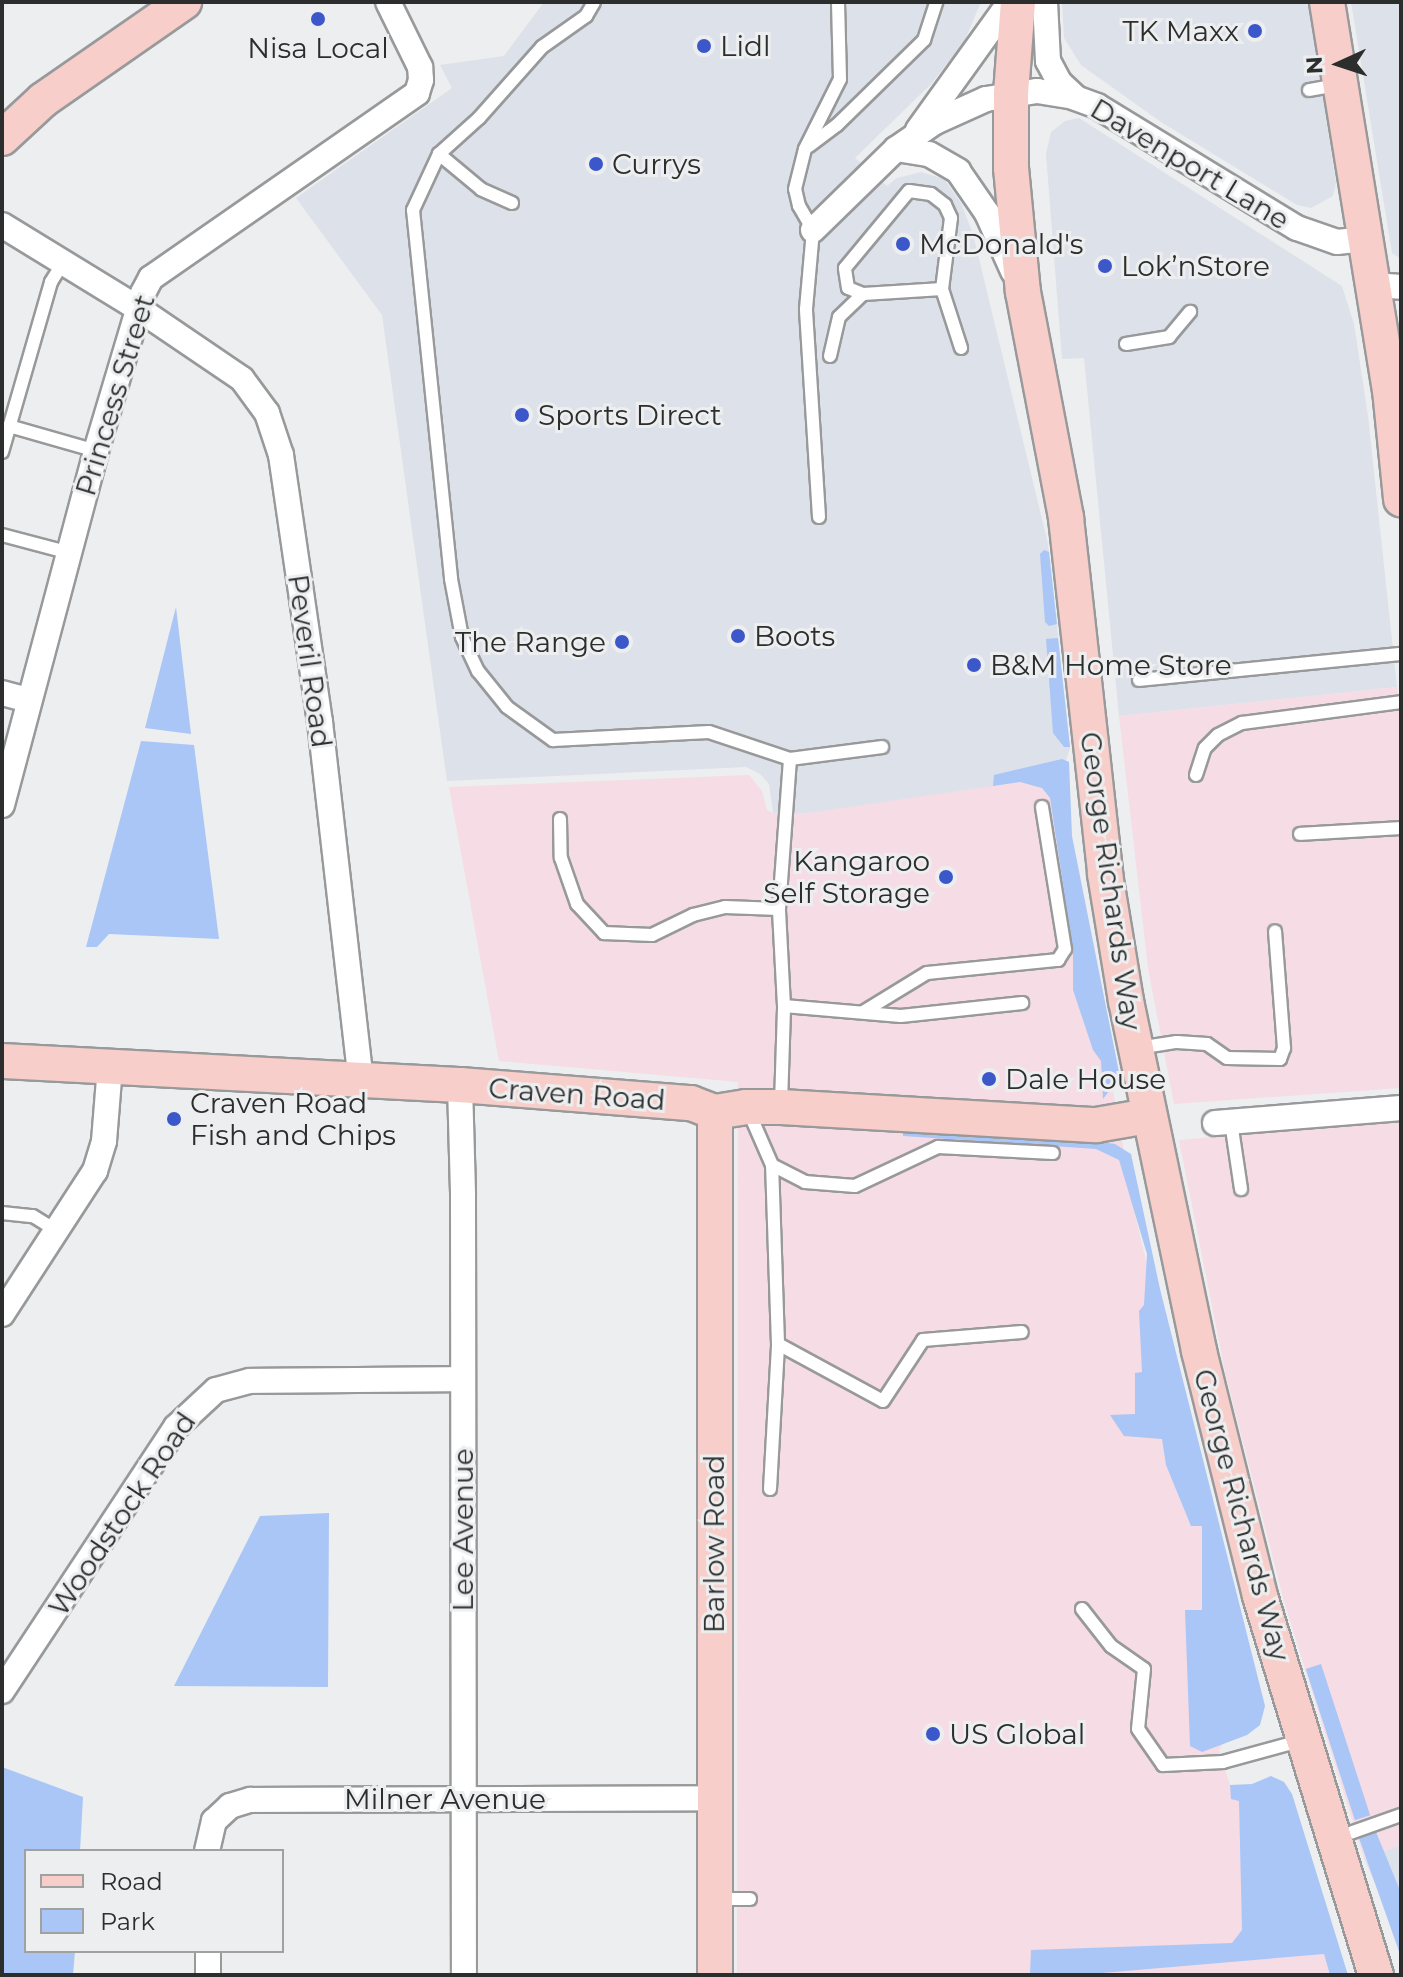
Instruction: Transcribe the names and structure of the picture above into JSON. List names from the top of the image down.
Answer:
{
  "streets": {
    "street": [
      "Davenport Lane",
      "Princess Street",
      "Peveril Road",
      "George Richards Way",
      "Craven Road",
      "Woodstock Road",
      "Lee Avenue",
      "Barlow Road",
      "Milner Avenue"
    ]
  },
  "crossings": [
    ["Davenport Lane", "George Richards Way"],
    ["Princess Street", "Peveril Road"],
    ["Peveril Road", "Craven Road"],
    ["George Richards Way", "Craven Road"],
    ["Craven Road", "Lee Avenue"],
    ["Craven Road", "Barlow Road"],
    ["Woodstock Road", "Lee Avenue"],
    ["Lee Avenue", "Milner Avenue"],
    ["Barlow Road", "Milner Avenue"]
  ],
  "places": [
    "Nisa Local",
    "TK Maxx",
    "Lidl",
    "Currys",
    "McDonald's",
    "Lok’nStore",
    "Sports Direct",
    "Boots",
    "The Range",
    "B&M Home Store",
    "Kangaroo Self Storage",
    "Dale House",
    "Craven Road Fish and Chips",
    "US Global"
  ],
  "legend": ["Road", "Park"],
  "north": "left"
}
